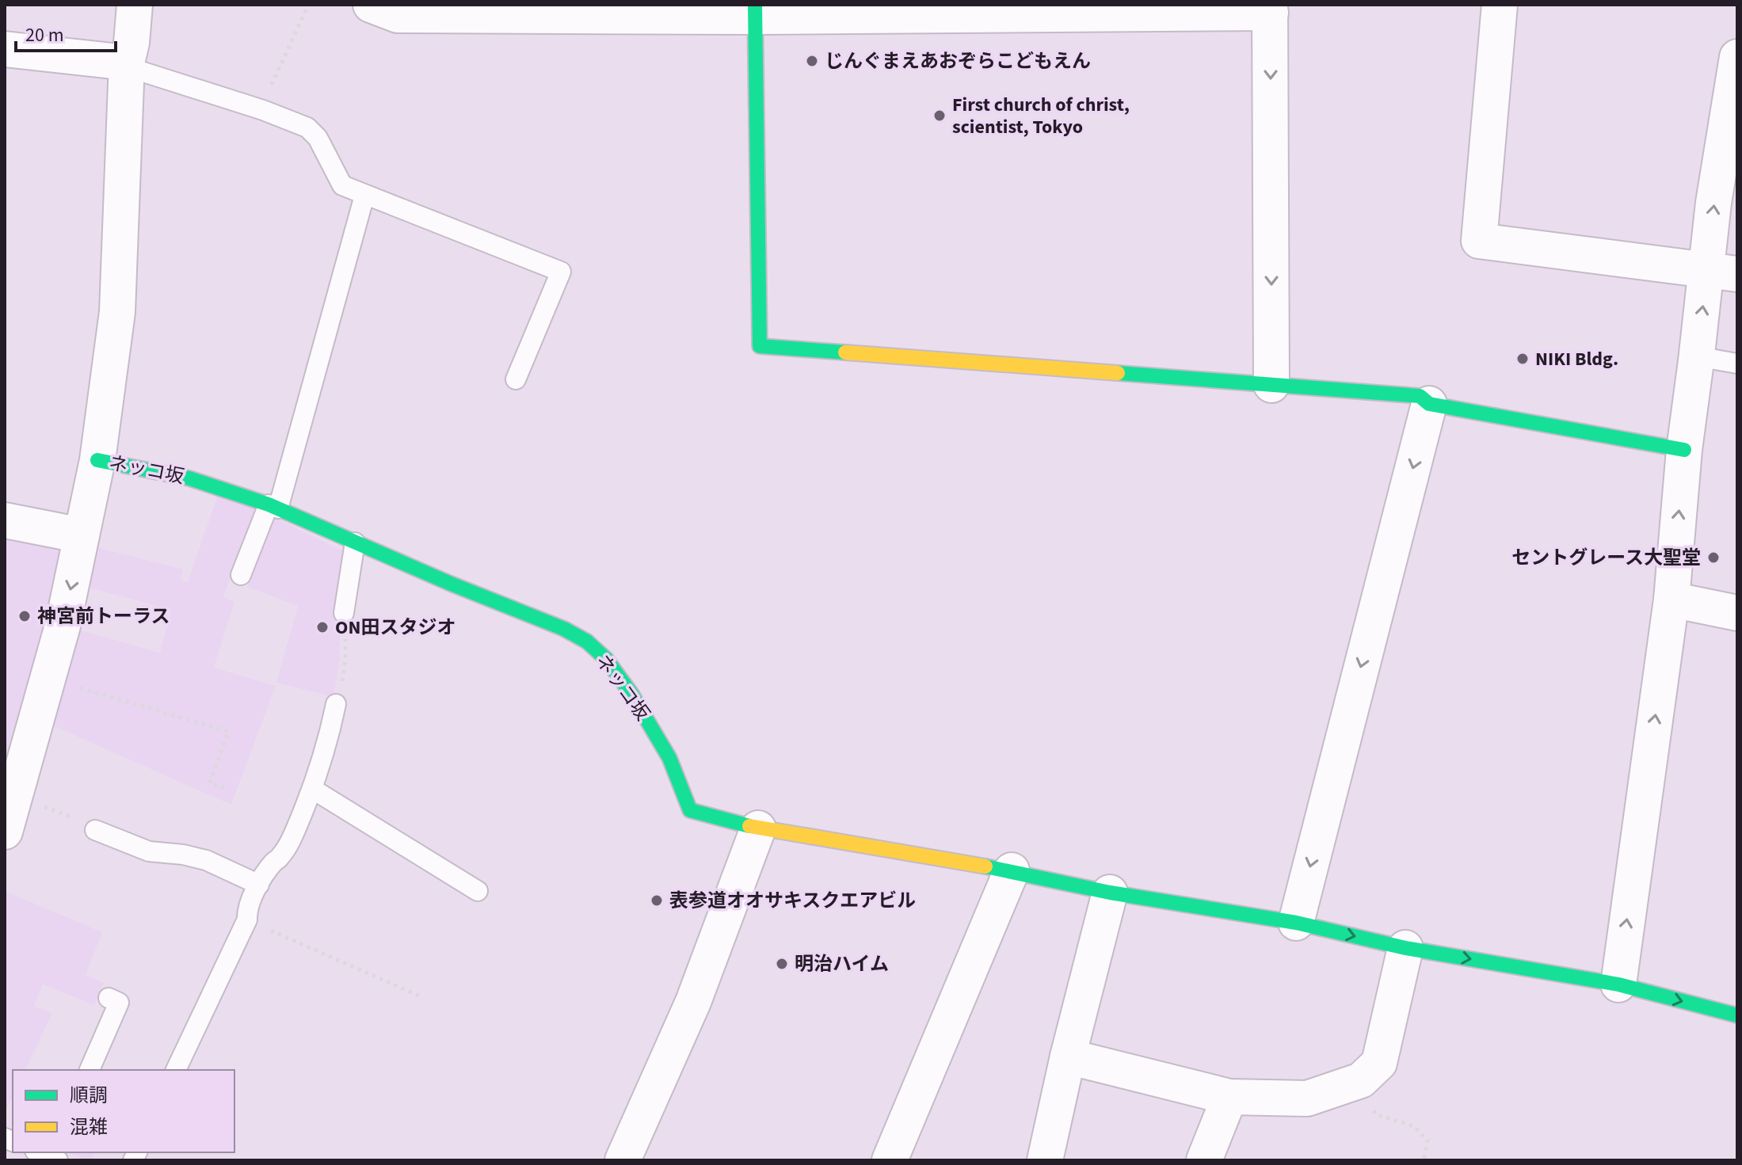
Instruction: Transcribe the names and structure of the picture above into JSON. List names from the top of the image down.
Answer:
{
  "streets": {
    "street": ["ネッコ坂"]
  },
  "places": [
    "じんぐまえあおぞらこどもえん",
    "First church of christ, scientist, Tokyo",
    "NIKI Bldg.",
    "セントグレース大聖堂",
    "神宮前トーラス",
    "ON田スタジオ",
    "表参道オオサキスクエアビル",
    "明治ハイム"
  ],
  "legend": ["順調", "混雑"],
  "scale_bar": "20 m"
}
